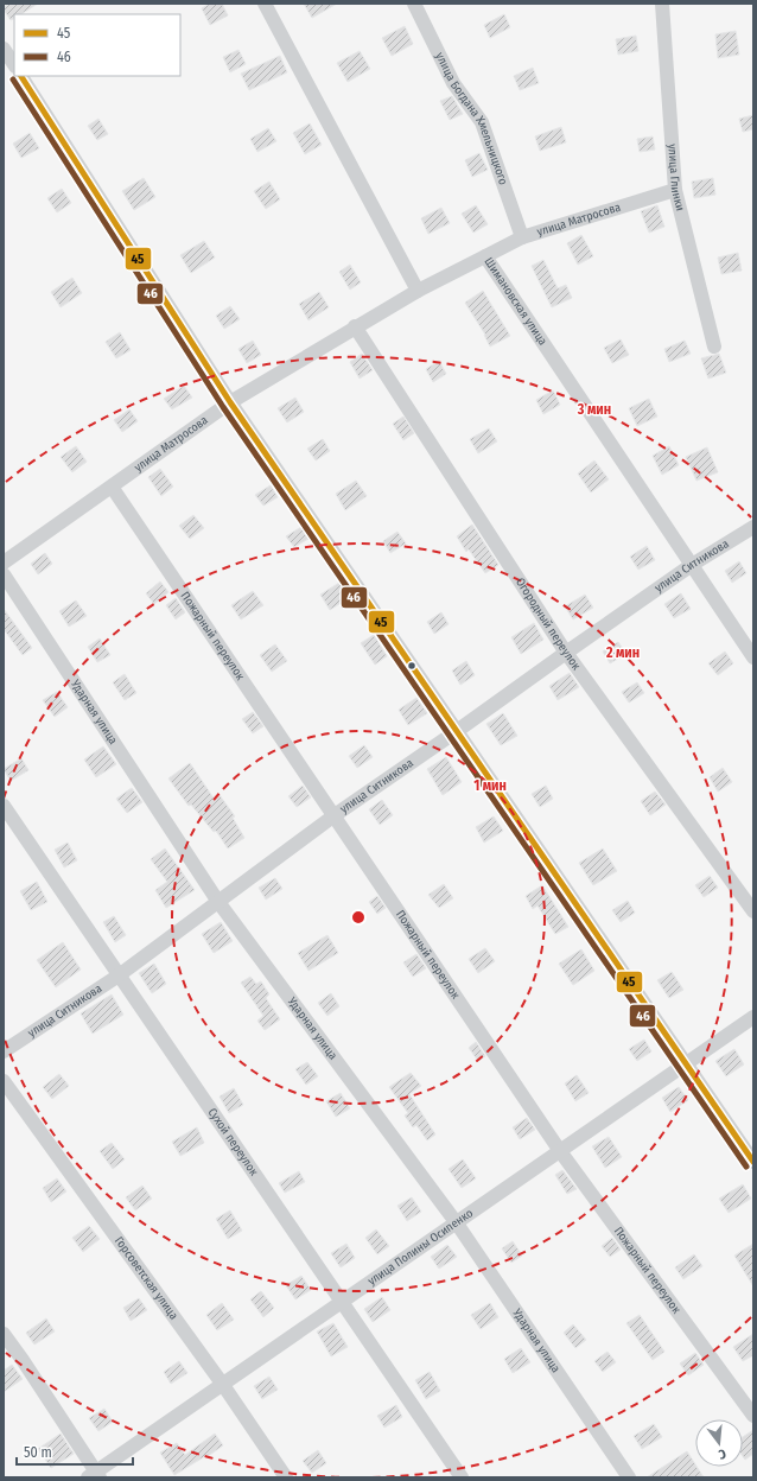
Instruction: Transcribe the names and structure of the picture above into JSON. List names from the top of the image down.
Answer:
{
  "streets": {
    "street": [
      "улица Богдана Хмельницкого",
      "улица Глинки",
      "улица Матросова",
      "Шимановская улица",
      "улица Ситникова",
      "Огородный переулок",
      "Пожарный переулок",
      "Ударная улица",
      "Сухой переулок",
      "улица Полины Осипенко",
      "Горсоветская улица"
    ]
  },
  "crossings": [
    ["улица Богдана Хмельницкого", "улица Матросова"],
    ["улица Глинки", "улица Матросова"],
    ["улица Матросова", "Шимановская улица"],
    ["улица Матросова", "Огородный переулок"],
    ["улица Матросова", "Пожарный переулок"],
    ["Шимановская улица", "улица Ситникова"],
    ["улица Ситникова", "Огородный переулок"],
    ["улица Ситникова", "Пожарный переулок"],
    ["улица Ситникова", "Ударная улица"],
    ["улица Ситникова", "Сухой переулок"],
    ["Пожарный переулок", "улица Полины Осипенко"],
    ["Ударная улица", "улица Полины Осипенко"],
    ["Сухой переулок", "улица Полины Осипенко"],
    ["улица Полины Осипенко", "Горсоветская улица"]
  ],
  "lines": ["transit line 45", "transit line 46"],
  "legend": ["45", "46"],
  "scale_bar": "50 m",
  "north": "bottom",
  "rings": ["3 мин", "2 мин", "1 мин"]
}
